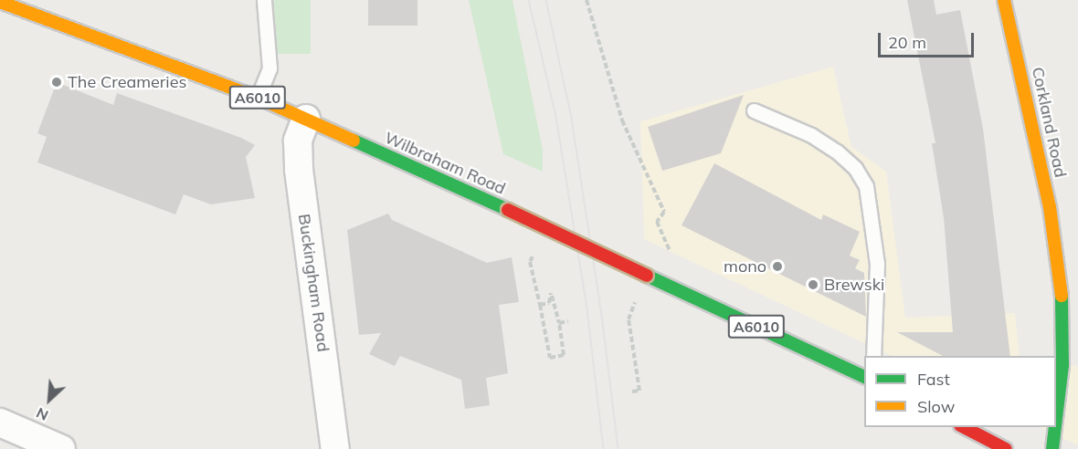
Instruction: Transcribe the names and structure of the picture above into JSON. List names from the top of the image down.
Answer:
{
  "streets": {
    "main road": ["A6010", "Corkland Road", "Wilbraham Road"],
    "street": ["Buckingham Road"]
  },
  "crossings": [
    ["Wilbraham Road", "Buckingham Road"]
  ],
  "places": ["The Creameries", "mono", "Brewski"],
  "legend": ["Fast", "Slow"],
  "scale_bar": "20 m",
  "north": "bottom left"
}
